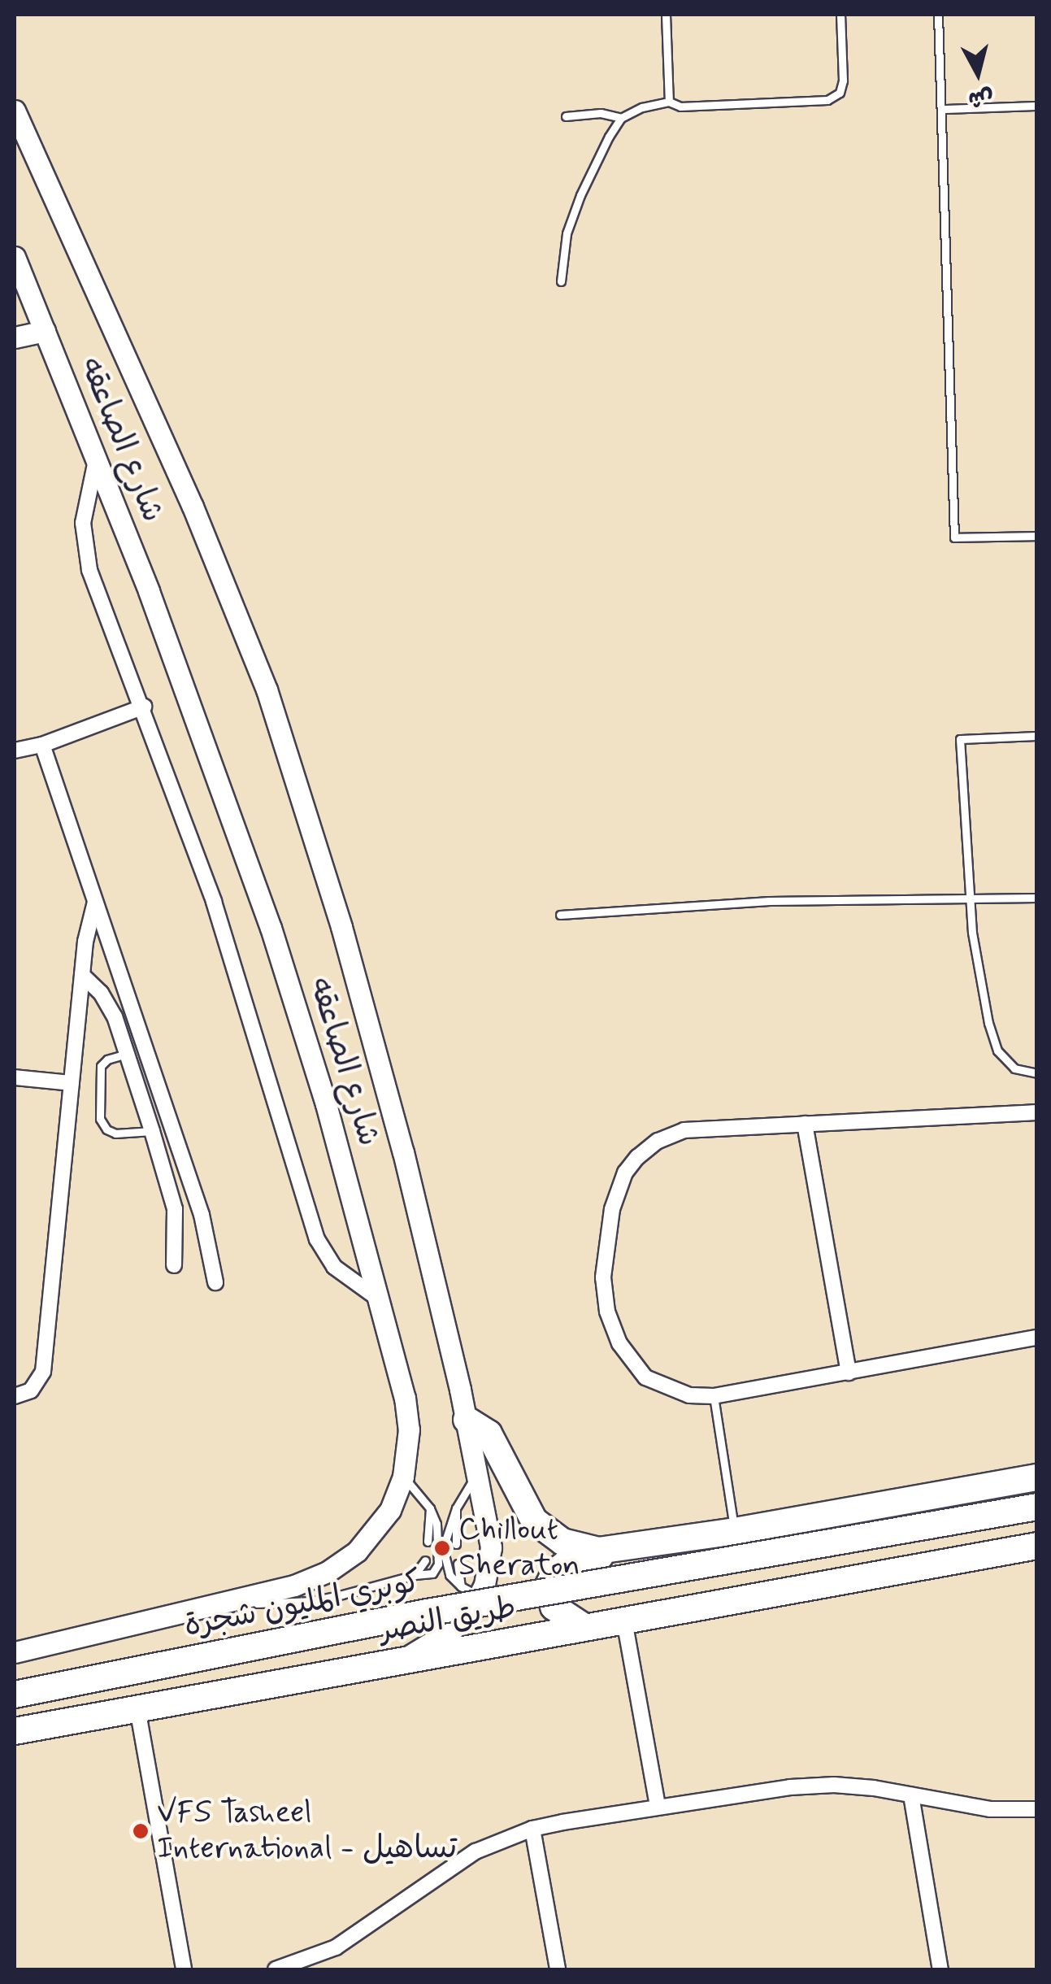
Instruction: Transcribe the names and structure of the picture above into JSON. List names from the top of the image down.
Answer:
{
  "streets": {
    "highway": ["كوبري المليون شجرة", "طريق النصر"],
    "street": ["شارع الصاعقه"]
  },
  "crossings": [
    ["شارع الصاعقه", "طريق النصر"]
  ],
  "places": ["Chillout Sheraton", "VFS Tasheel International - تساهيل"],
  "north": "bottom"
}
